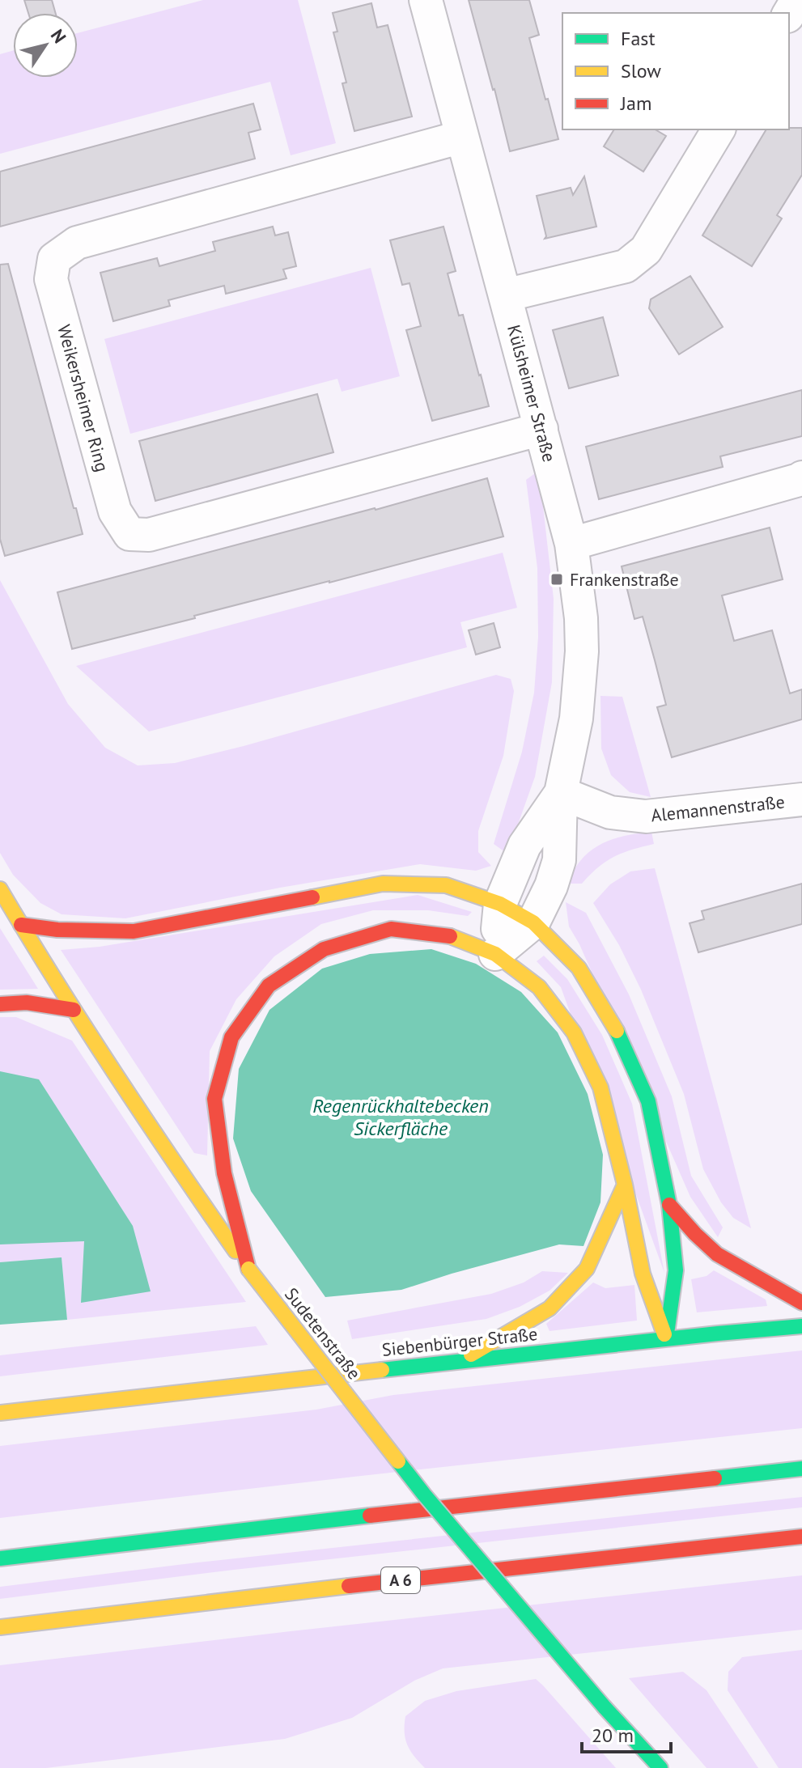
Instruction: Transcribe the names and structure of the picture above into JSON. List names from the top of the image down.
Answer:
{
  "streets": {
    "main road": ["Sudetenstraße", "Siebenbürger Straße", "A 6"],
    "street": ["Külsheimer Straße", "Weikersheimer Ring", "Alemannenstraße"]
  },
  "crossings": [
    ["Külsheimer Straße", "Weikersheimer Ring"],
    ["Külsheimer Straße", "Alemannenstraße"]
  ],
  "water": ["Regenrückhaltebecken Sickerfläche"],
  "places": {
    "transit": ["Frankenstraße"]
  },
  "legend": ["Fast", "Slow", "Jam"],
  "scale_bar": "20 m",
  "north": "top right"
}
